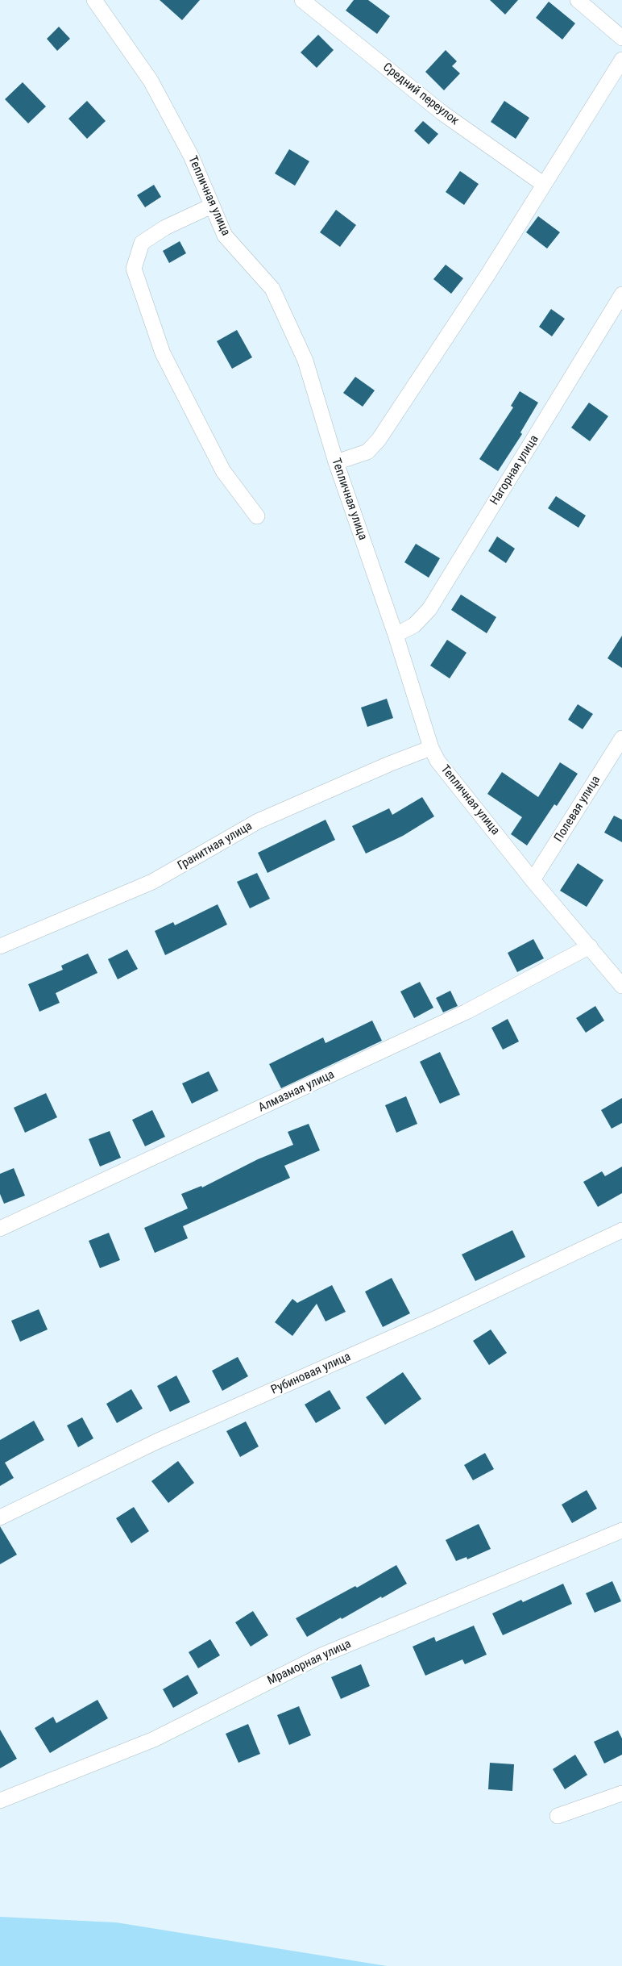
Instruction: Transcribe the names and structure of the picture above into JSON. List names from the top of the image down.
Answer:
{
  "streets": {
    "street": [
      "Средний переулок",
      "Тепличная улица",
      "Нагорная улица",
      "Полевая улица",
      "Гранитная улица",
      "Алмазная улица",
      "Рубиновая улица",
      "Мраморная улица"
    ]
  },
  "crossings": [
    ["Тепличная улица", "Нагорная улица"],
    ["Тепличная улица", "Полевая улица"],
    ["Тепличная улица", "Гранитная улица"],
    ["Тепличная улица", "Алмазная улица"]
  ]
}
